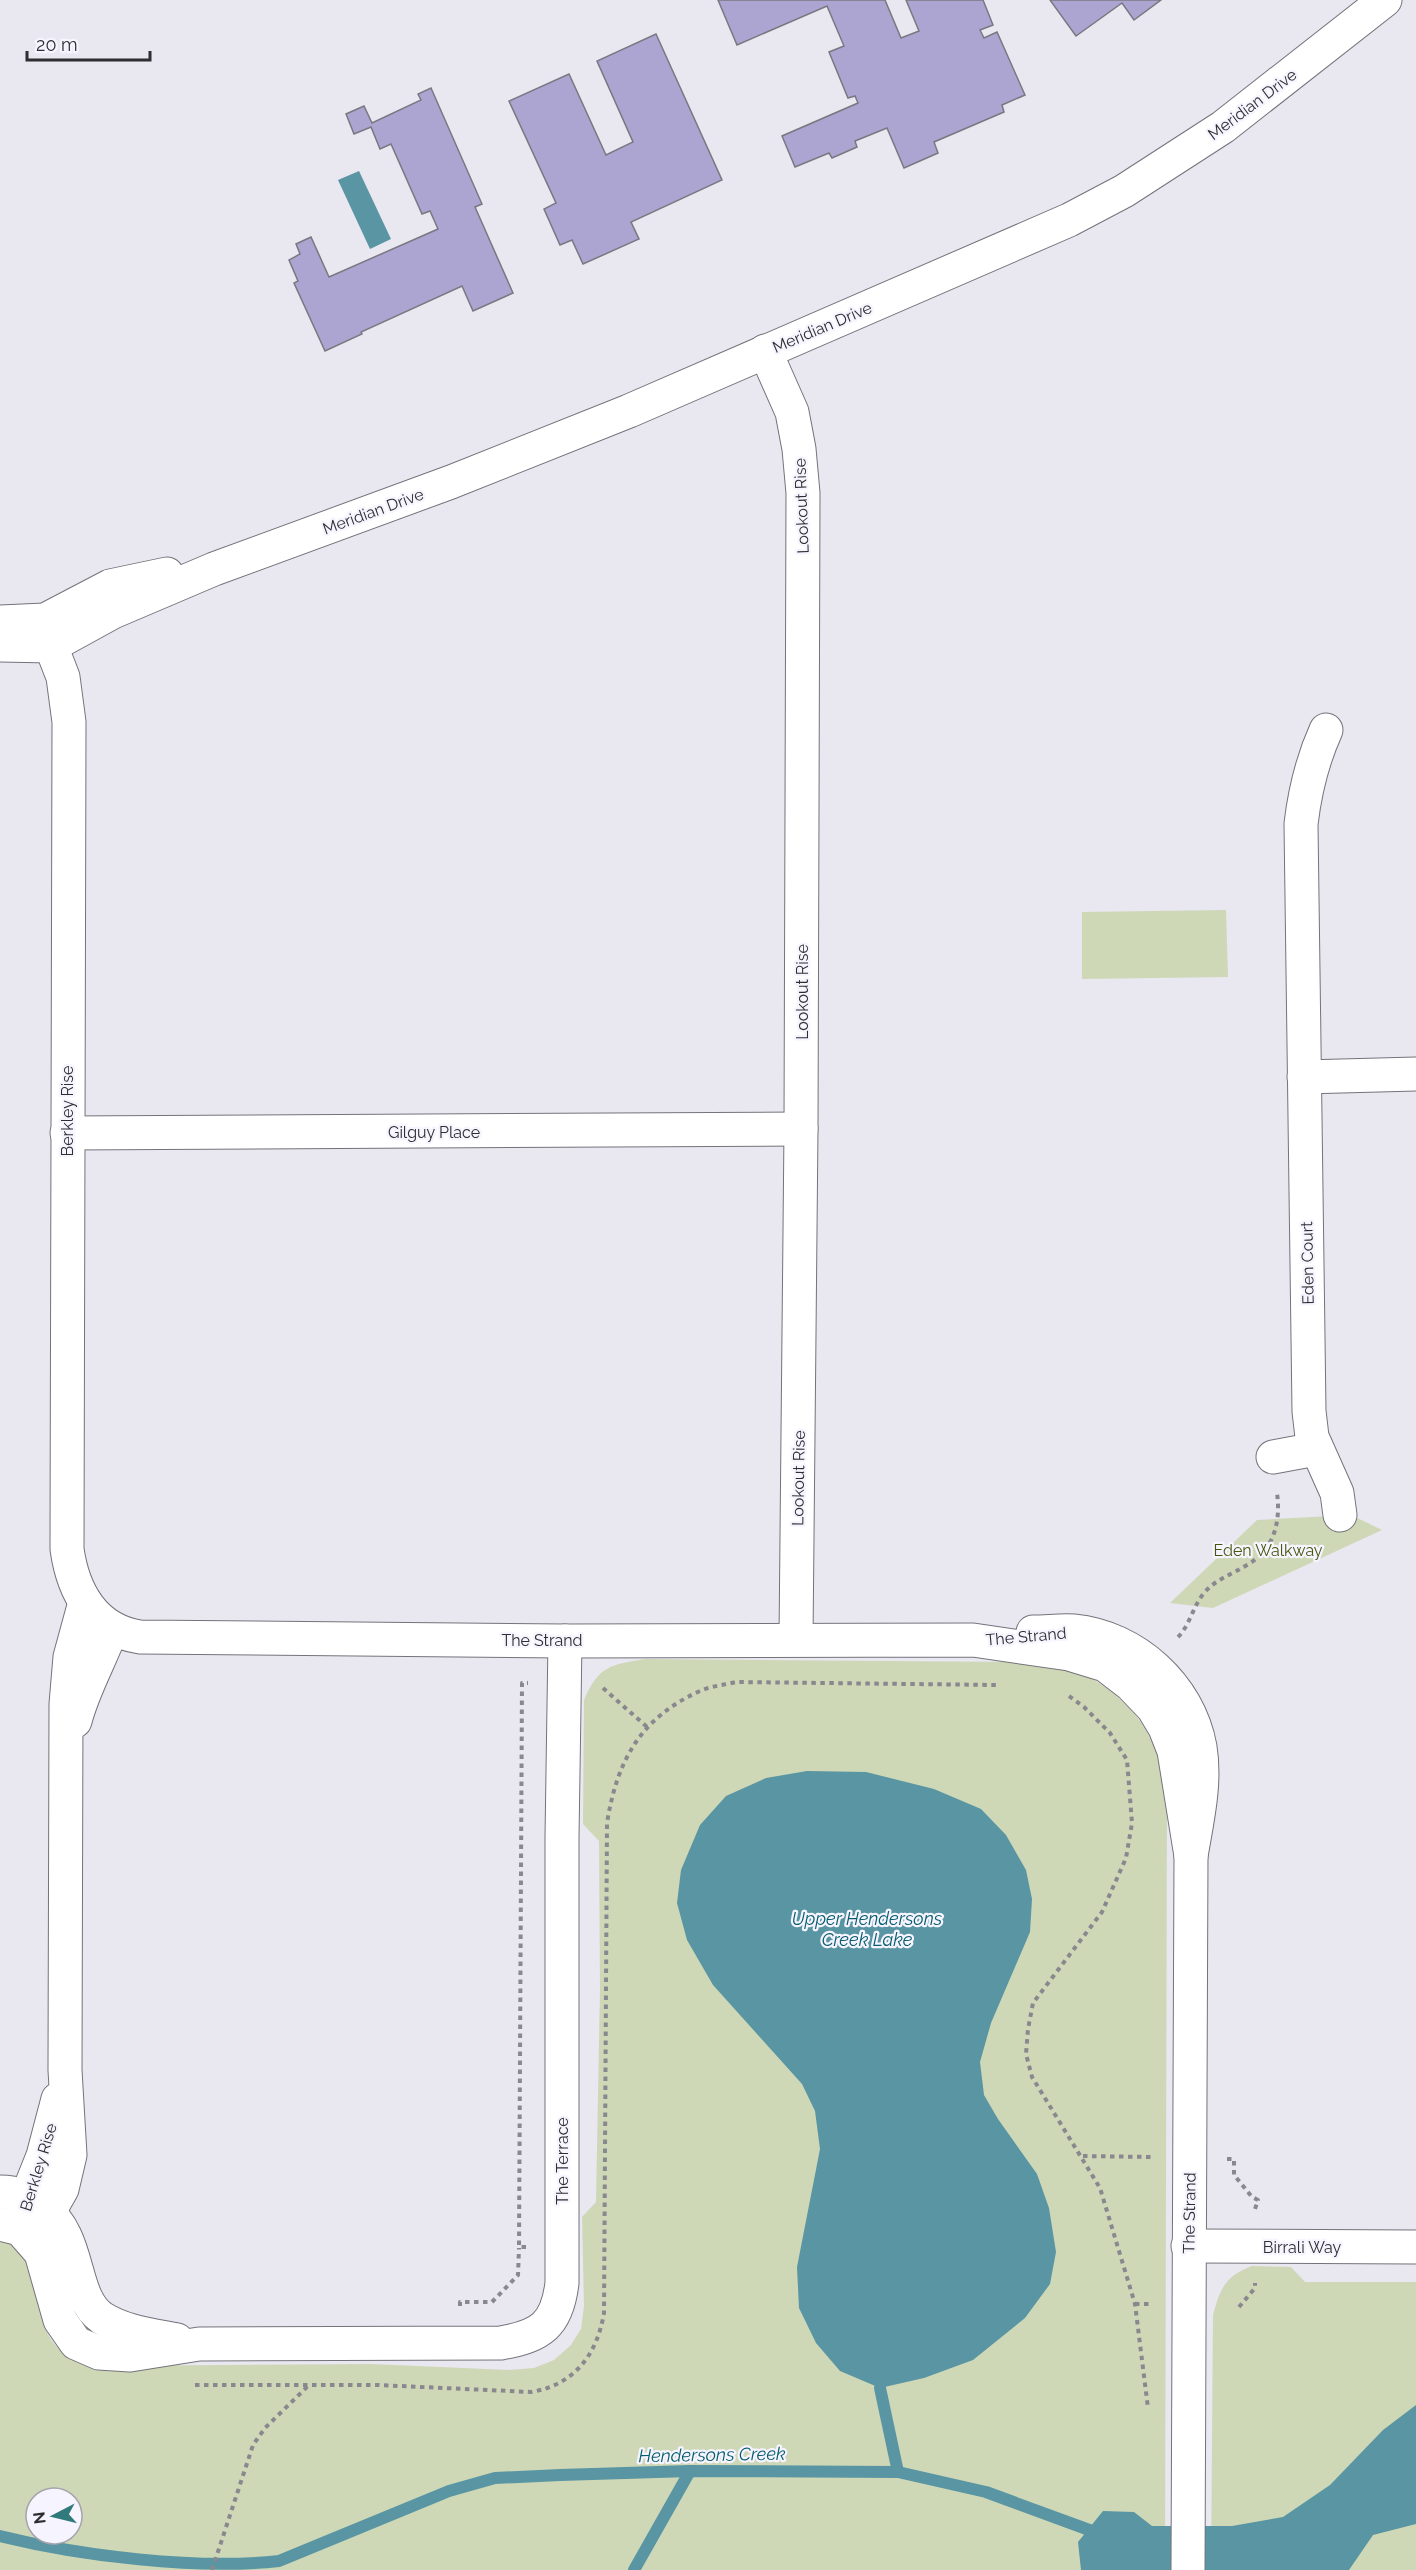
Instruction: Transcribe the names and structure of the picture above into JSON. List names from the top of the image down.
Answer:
{
  "streets": {
    "street": [
      "Meridian Drive",
      "Lookout Rise",
      "Berkley Rise",
      "Gilguy Place",
      "Eden Court",
      "The Strand",
      "The Terrace",
      "Birrali Way"
    ]
  },
  "crossings": [
    ["Meridian Drive", "Lookout Rise"],
    ["Meridian Drive", "Berkley Rise"],
    ["Lookout Rise", "Gilguy Place"],
    ["Lookout Rise", "The Strand"],
    ["Berkley Rise", "Gilguy Place"],
    ["Berkley Rise", "The Strand"],
    ["Berkley Rise", "The Terrace"],
    ["The Strand", "The Terrace"],
    ["The Strand", "Birrali Way"]
  ],
  "water": ["Upper Hendersons Creek Lake", "Hendersons Creek"],
  "parks": ["Eden Walkway"],
  "scale_bar": "20 m",
  "north": "left"
}
